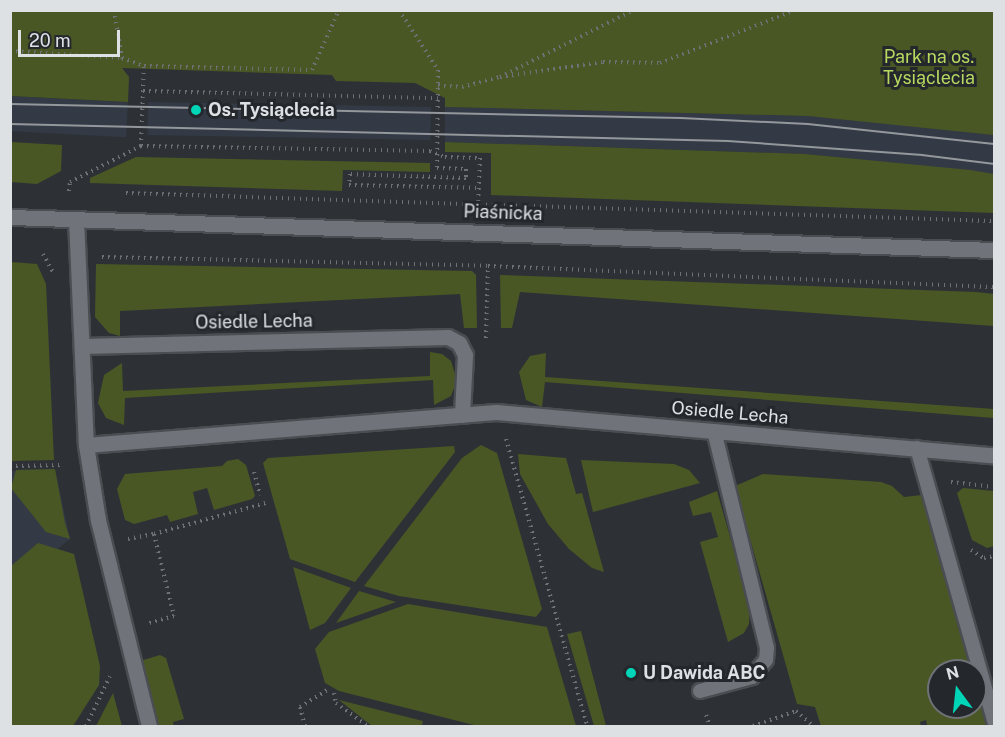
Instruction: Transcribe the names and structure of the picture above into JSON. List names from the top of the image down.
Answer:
{
  "streets": {
    "street": ["Piaśnicka", "Osiedle Lecha"]
  },
  "parks": ["Park na os. Tysiąclecia"],
  "places": ["Os. Tysiąclecia", "U Dawida ABC"],
  "scale_bar": "20 m",
  "north": "top"
}
